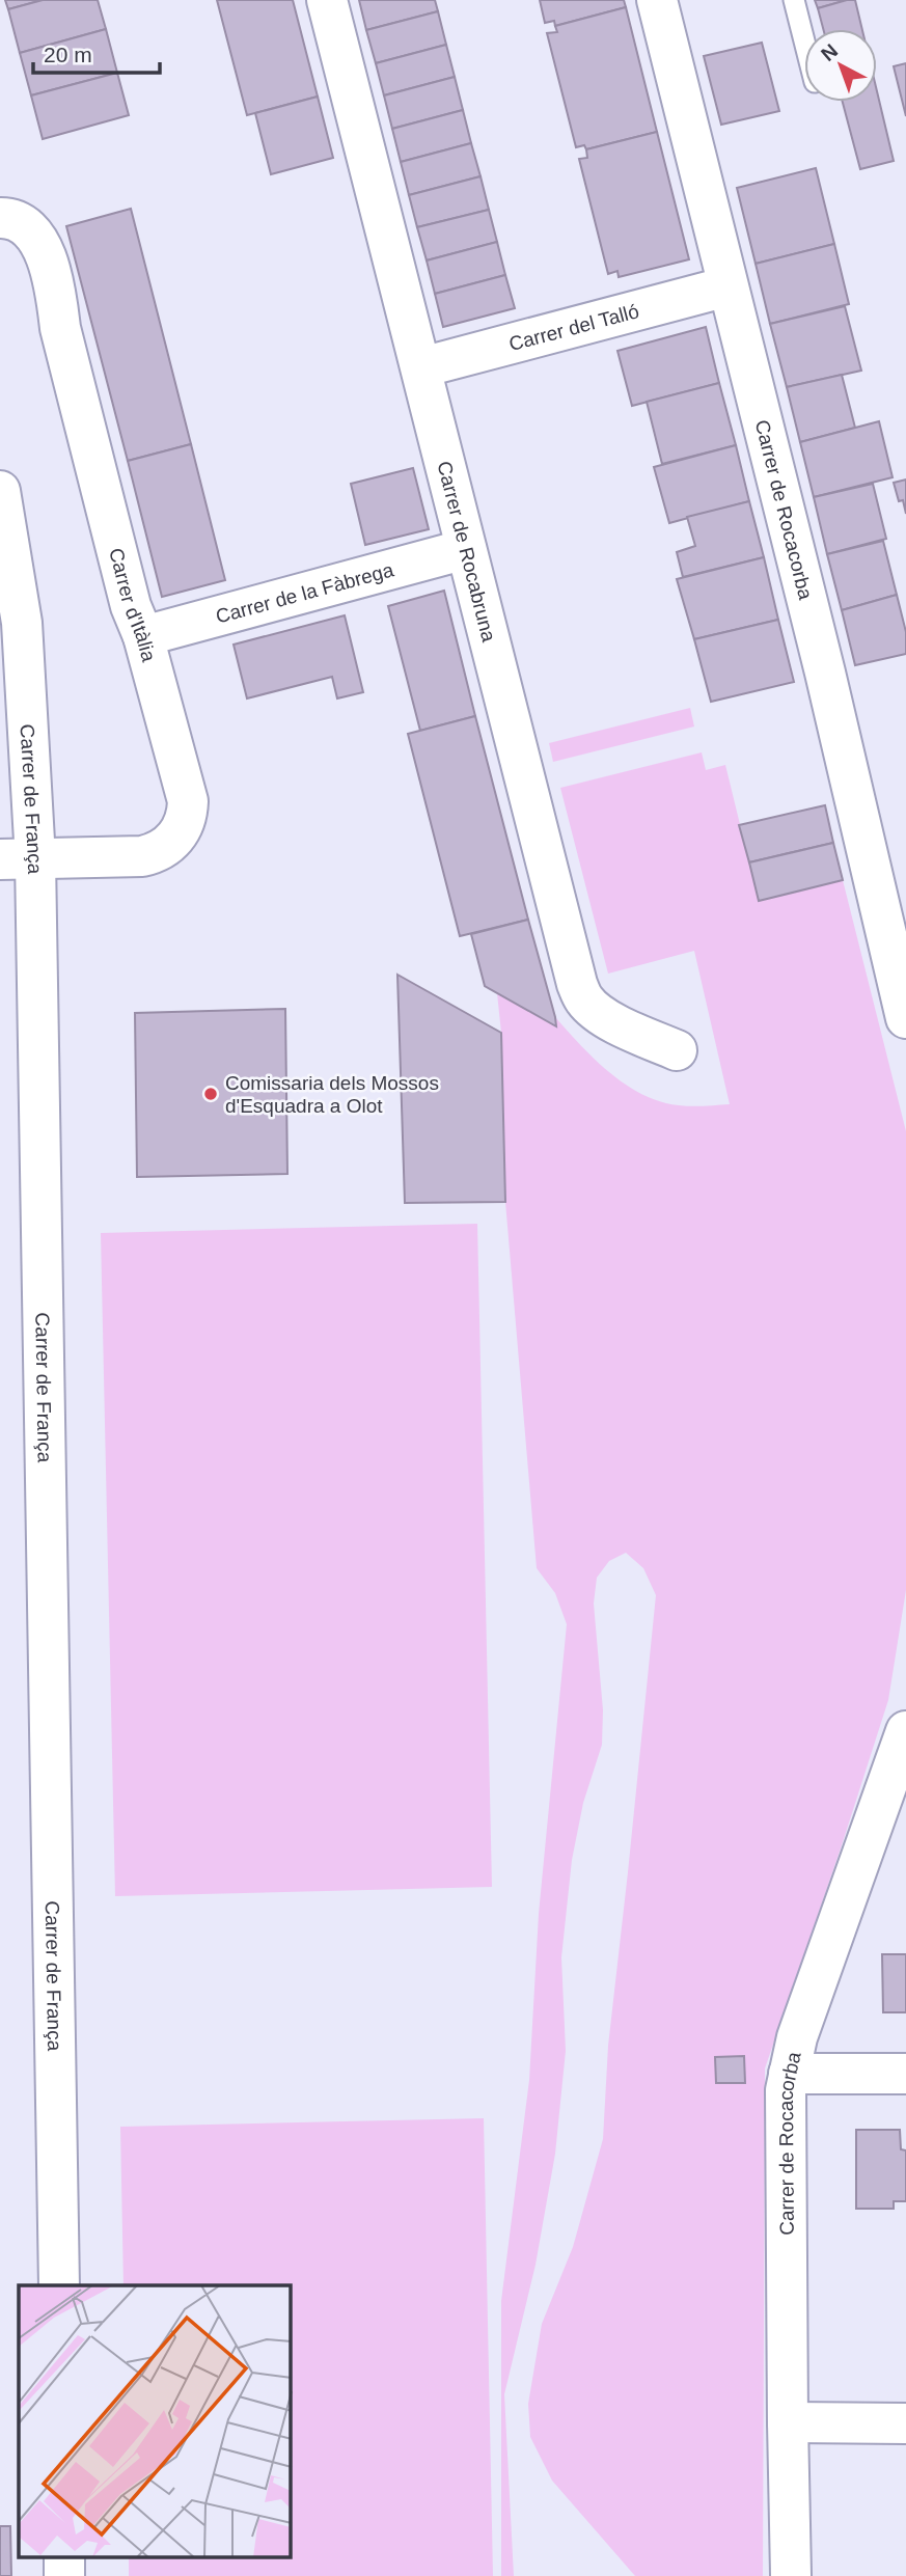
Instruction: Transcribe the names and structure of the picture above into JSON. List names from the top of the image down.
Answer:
{
  "streets": {
    "street": [
      "Carrer del Talló",
      "Carrer de Rocacorba",
      "Carrer de Rocabruna",
      "Carrer de la Fàbrega",
      "Carrer d'Itàlia",
      "Carrer de França"
    ]
  },
  "crossings": [
    ["Carrer del Talló", "Carrer de Rocacorba"],
    ["Carrer del Talló", "Carrer de Rocabruna"],
    ["Carrer de Rocabruna", "Carrer de la Fàbrega"],
    ["Carrer de la Fàbrega", "Carrer d'Itàlia"],
    ["Carrer d'Itàlia", "Carrer de França"]
  ],
  "places": ["Comissaria dels Mossos d'Esquadra a Olot"],
  "scale_bar": "20 m",
  "north": "top left"
}
